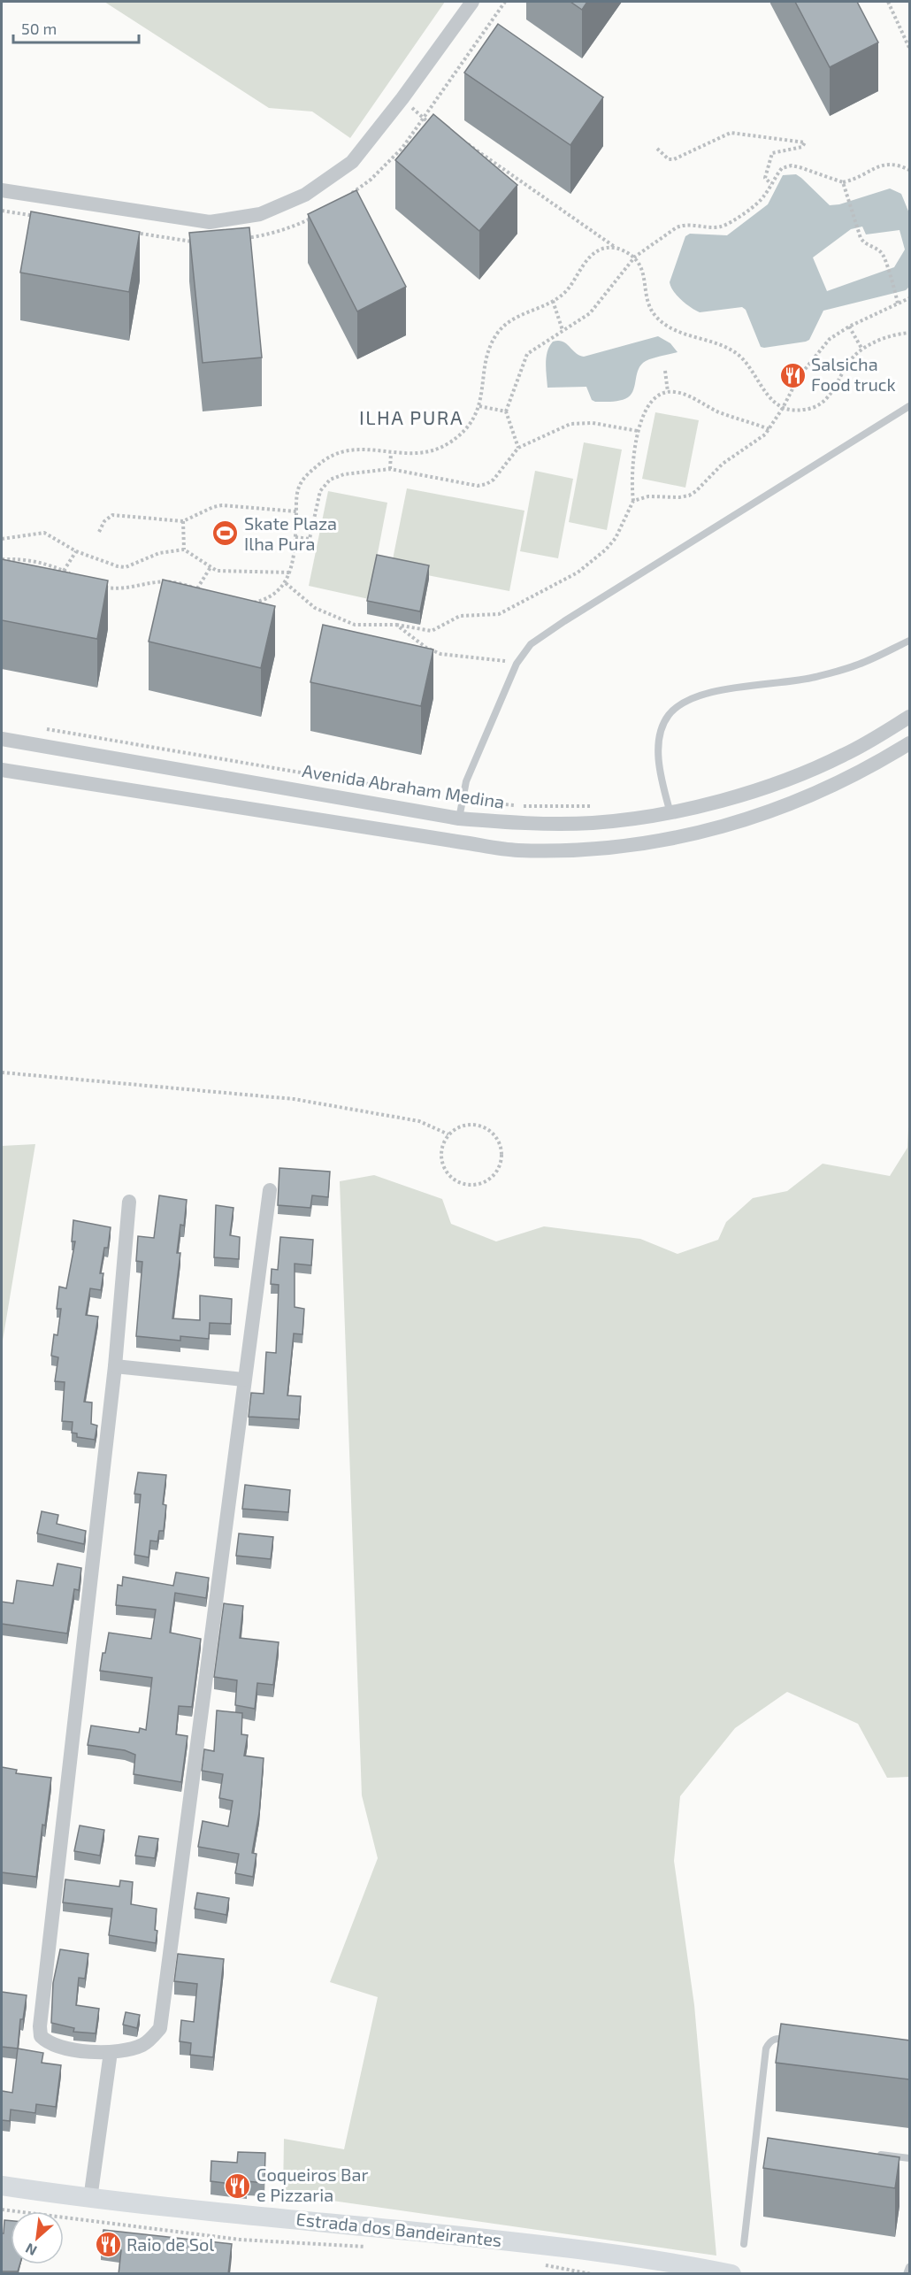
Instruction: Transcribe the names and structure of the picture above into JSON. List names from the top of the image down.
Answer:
{
  "streets": {
    "main road": ["Estrada dos Bandeirantes"],
    "street": ["Avenida Abraham Medina"]
  },
  "districts": ["ILHA PURA"],
  "places": {
    "restaurant": ["Salsicha Food truck", "Coqueiros Bar e Pizzaria", "Raio de Sol"],
    "sports": ["Skate Plaza Ilha Pura"]
  },
  "scale_bar": "50 m",
  "north": "bottom left"
}
